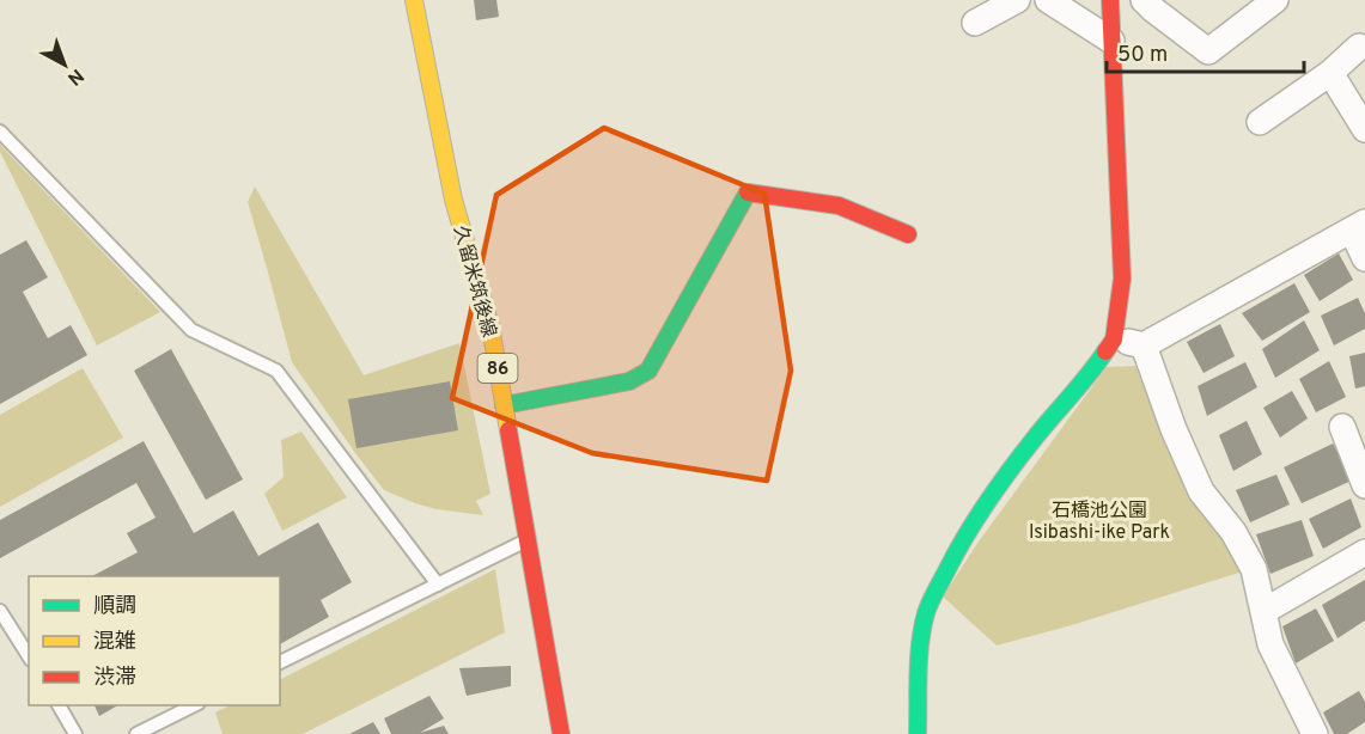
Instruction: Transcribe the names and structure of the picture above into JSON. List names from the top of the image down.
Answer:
{
  "streets": {
    "street": ["久留米筑後線", "86"]
  },
  "parks": ["石橋池公園 Isibashi-ike Park"],
  "legend": ["順調", "混雑", "渋滞"],
  "scale_bar": "50 m",
  "north": "bottom right"
}
